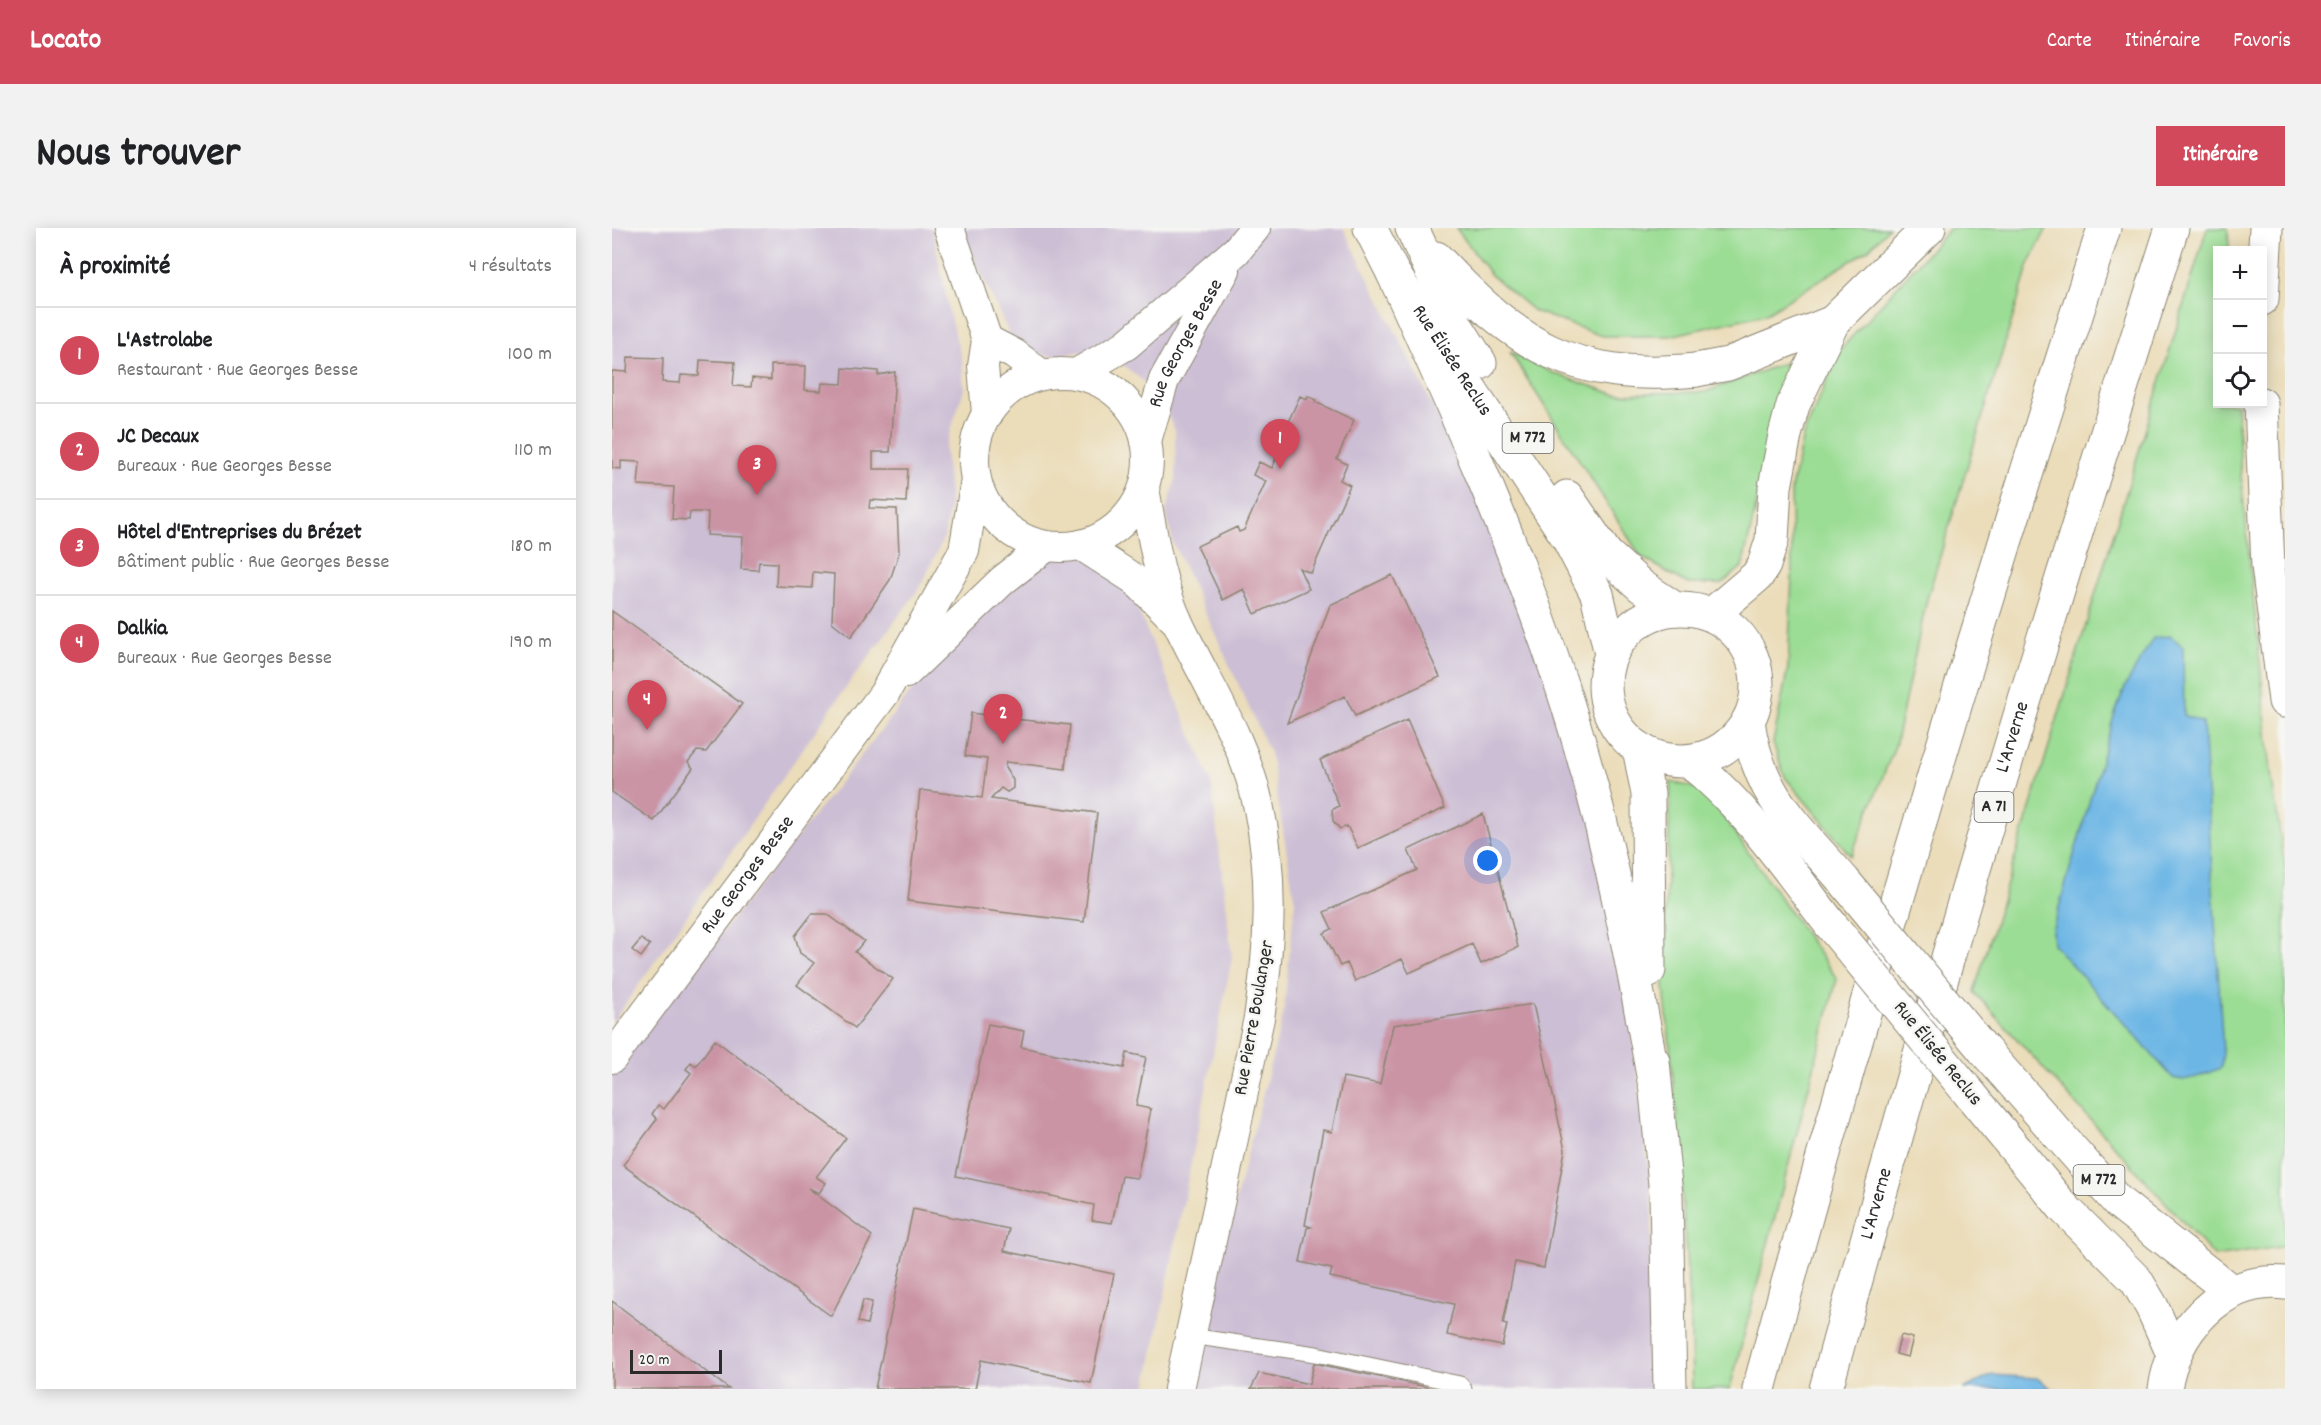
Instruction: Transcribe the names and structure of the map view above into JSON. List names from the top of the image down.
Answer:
{
  "streets": {
    "main road": [
      "Rue Élisée Reclus",
      "M 772",
      "L'Arverne",
      "A 71"
    ],
    "street": ["Rue Georges Besse", "Rue Pierre Boulanger"]
  },
  "crossings": [
    ["Rue Georges Besse", "Rue Pierre Boulanger"]
  ],
  "scale_bar": "20 m",
  "page": {
    "header": "Locato",
    "nav": ["Carte", "Itinéraire", "Favoris"],
    "title": "Nous trouver",
    "buttons": "Itinéraire",
    "heading": ["À proximité", "4 résultats"],
    "map_buttons": ["+", "−"],
    "list": [
      {
        "mark": "1",
        "name": "L'Astrolabe",
        "note": "Restaurant · Rue Georges Besse",
        "value": "100 m"
      },
      {
        "mark": "2",
        "name": "JC Decaux",
        "note": "Bureaux · Rue Georges Besse",
        "value": "110 m"
      },
      {
        "mark": "3",
        "name": "Hôtel d'Entreprises du Brézet",
        "note": "Bâtiment public · Rue Georges Besse",
        "value": "180 m"
      },
      {
        "mark": "4",
        "name": "Dalkia",
        "note": "Bureaux · Rue Georges Besse",
        "value": "190 m"
      }
    ],
    "pins": [
      "1",
      "3",
      "4",
      "2"
    ],
    "scale": "20 m"
  }
}
